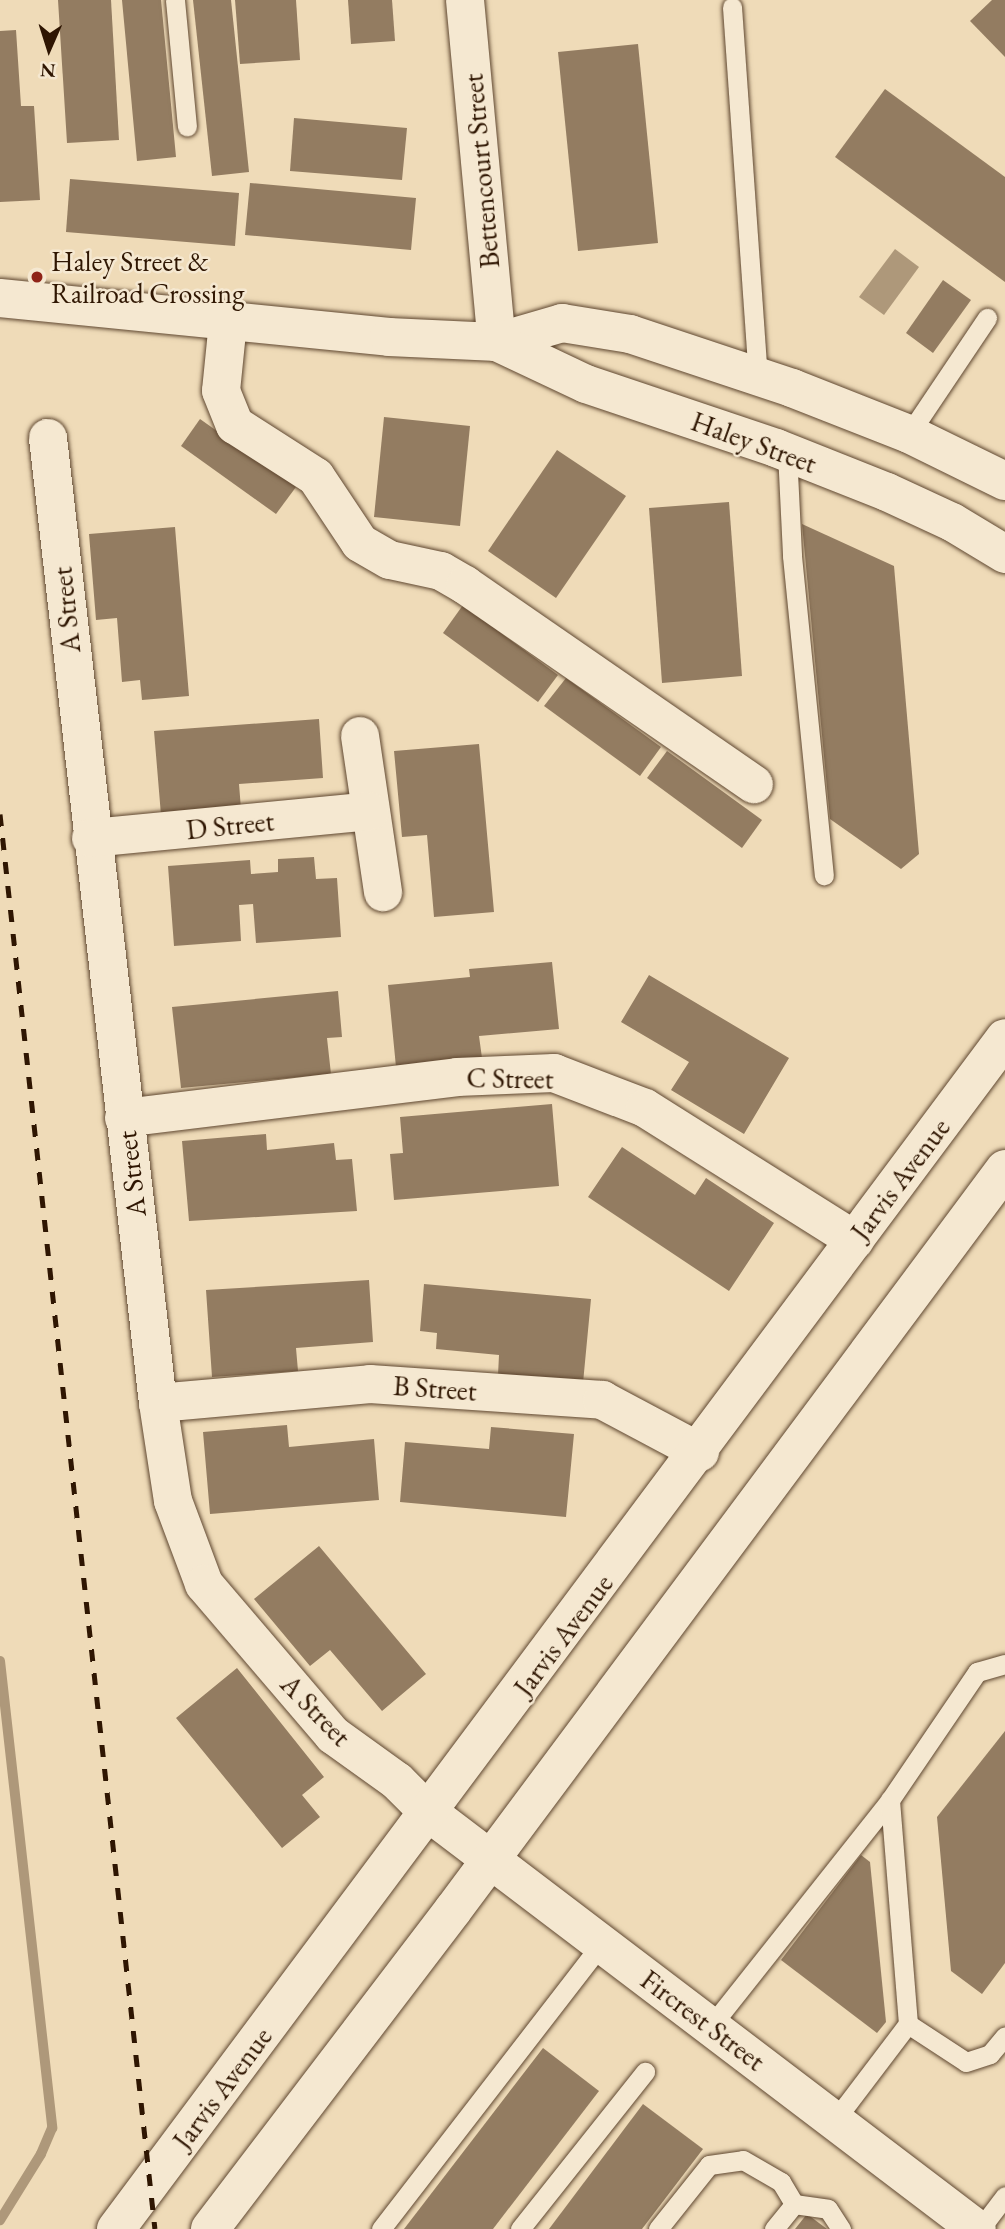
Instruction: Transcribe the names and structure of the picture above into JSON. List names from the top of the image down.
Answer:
{
  "streets": {
    "street": [
      "Bettencourt Street",
      "Haley Street",
      "A Street",
      "D Street",
      "C Street",
      "Jarvis Avenue",
      "B Street",
      "Fircrest Street"
    ]
  },
  "crossings": [
    ["Bettencourt Street", "Haley Street"],
    ["A Street", "D Street"],
    ["A Street", "C Street"],
    ["A Street", "Jarvis Avenue"],
    ["A Street", "B Street"],
    ["A Street", "Fircrest Street"],
    ["C Street", "Jarvis Avenue"],
    ["Jarvis Avenue", "B Street"],
    ["Jarvis Avenue", "Fircrest Street"]
  ],
  "places": ["Haley Street & Railroad Crossing"],
  "north": "bottom"
}
